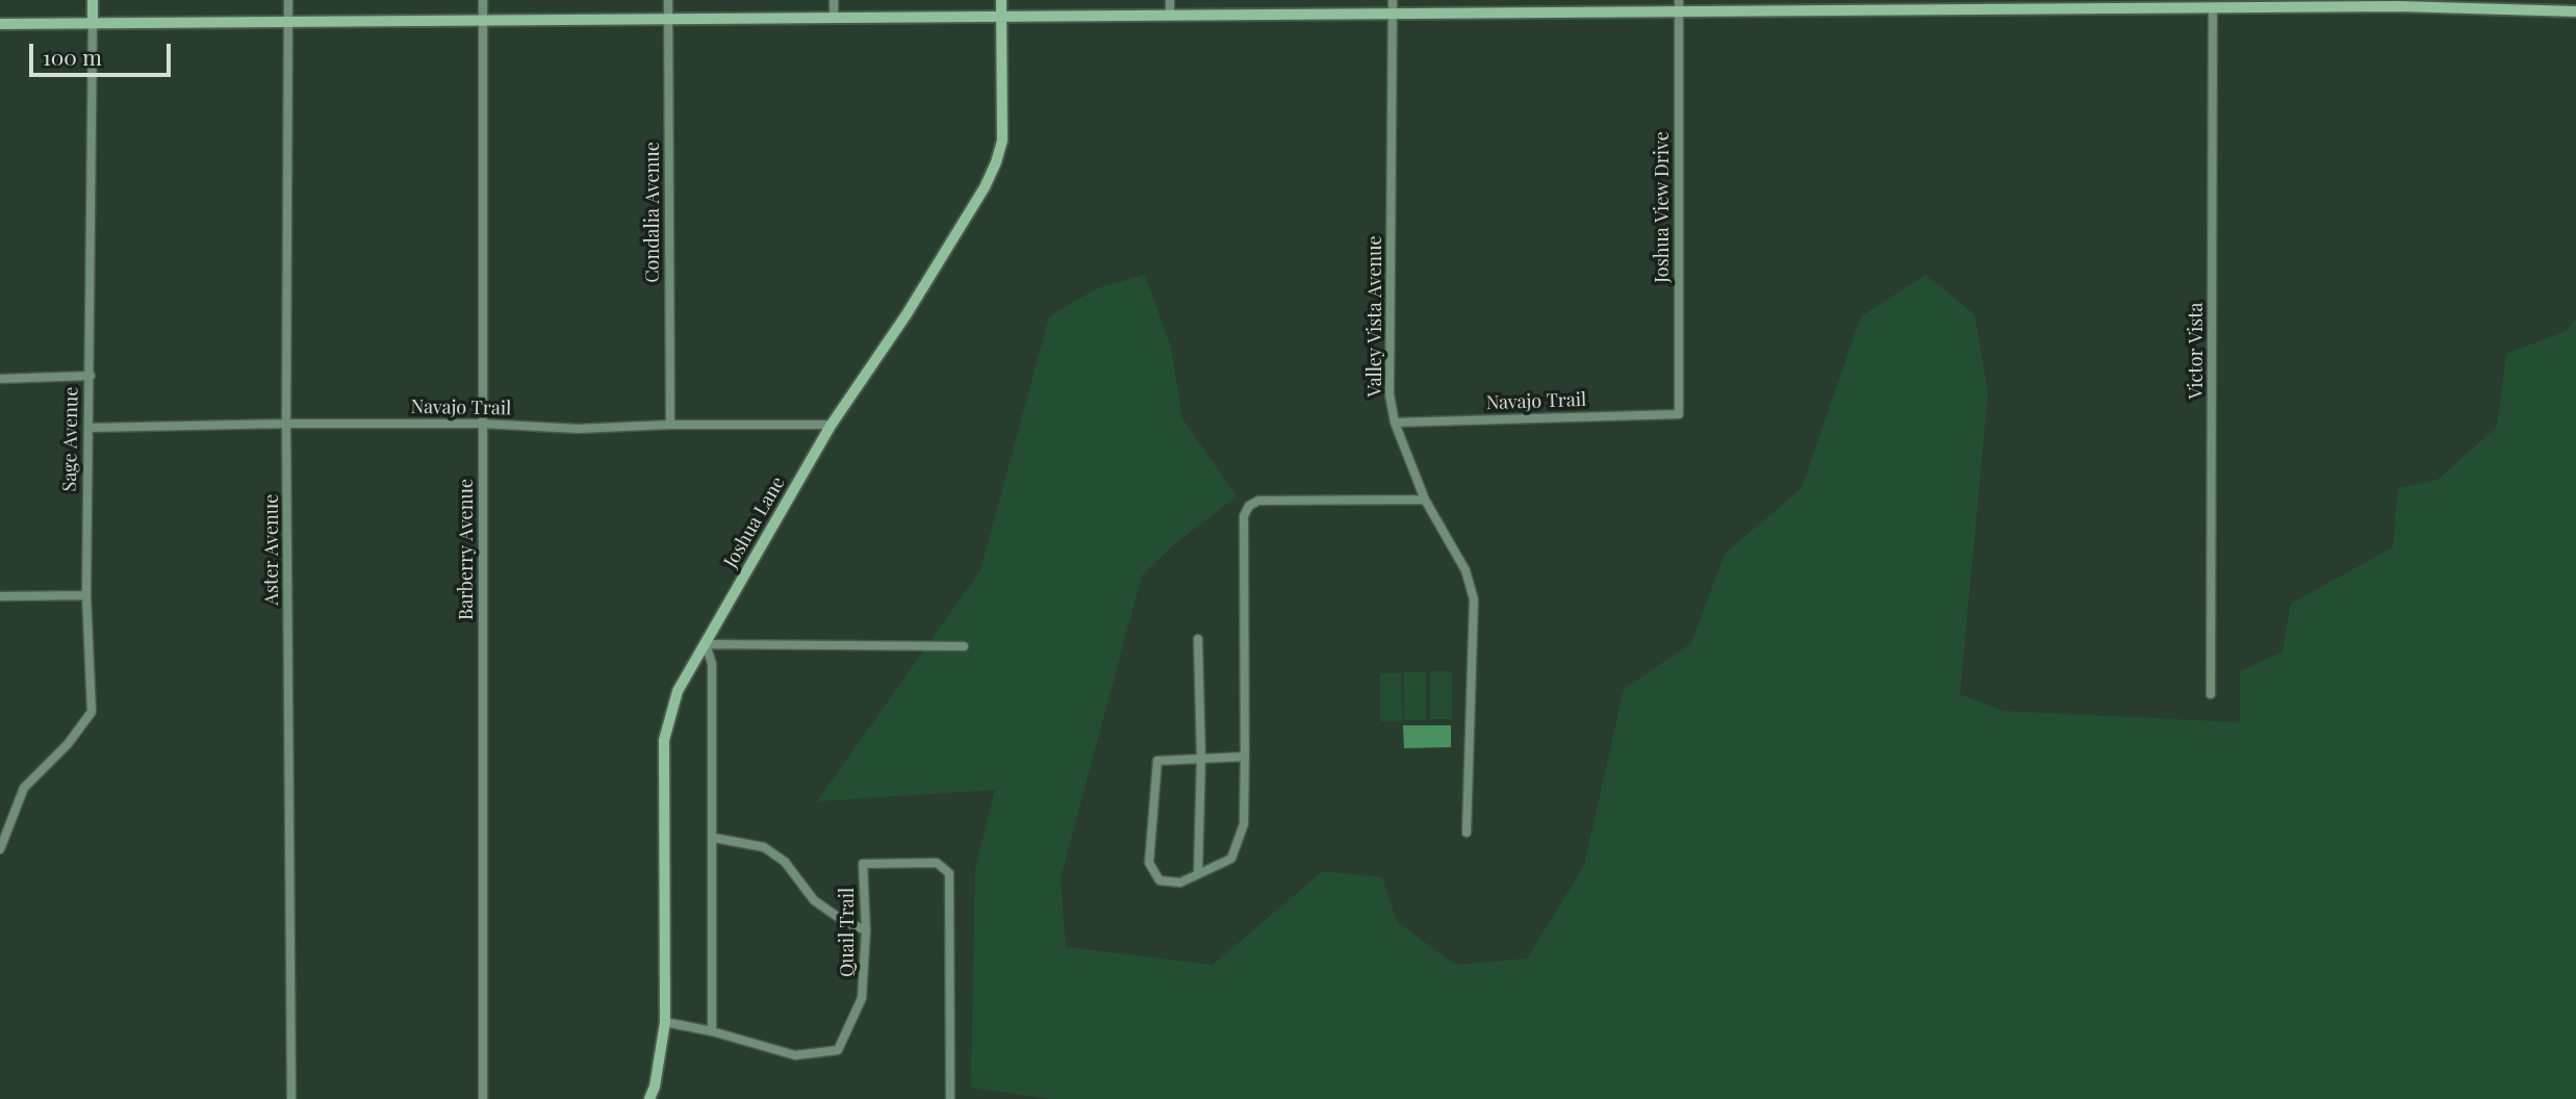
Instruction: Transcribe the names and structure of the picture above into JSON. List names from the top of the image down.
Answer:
{
  "streets": {
    "street": [
      "Joshua View Drive",
      "Condalia Avenue",
      "Valley Vista Avenue",
      "Victor Vista",
      "Navajo Trail",
      "Sage Avenue",
      "Joshua Lane",
      "Aster Avenue",
      "Barberry Avenue",
      "Quail Trail"
    ]
  },
  "crossings": [
    ["Joshua View Drive", "Navajo Trail"],
    ["Condalia Avenue", "Navajo Trail"],
    ["Valley Vista Avenue", "Navajo Trail"],
    ["Navajo Trail", "Sage Avenue"],
    ["Navajo Trail", "Joshua Lane"],
    ["Navajo Trail", "Aster Avenue"],
    ["Navajo Trail", "Barberry Avenue"]
  ],
  "scale_bar": "100 m"
}
